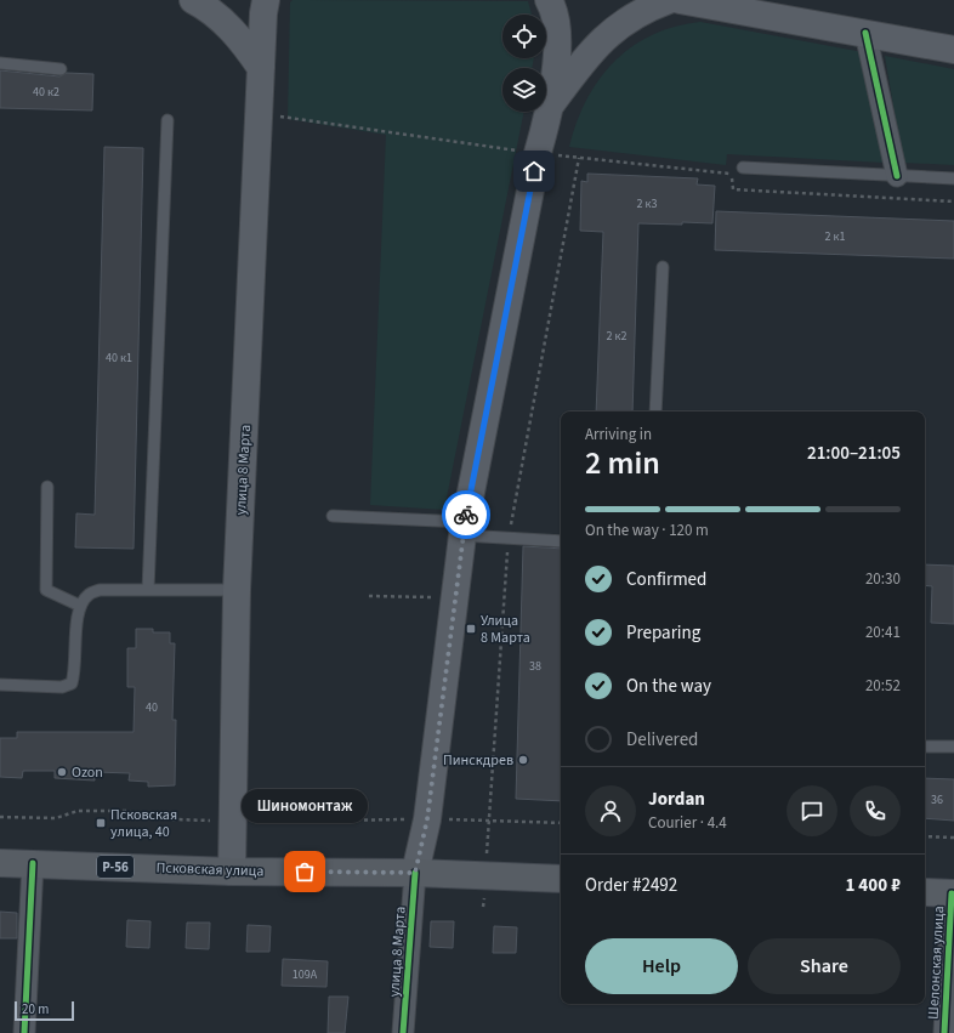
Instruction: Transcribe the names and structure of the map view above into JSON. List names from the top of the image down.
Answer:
{
  "streets": {
    "main road": ["улица 8 Марта", "Р-56", "Псковская улица"],
    "street": ["Шелонская улица"]
  },
  "crossings": [
    ["улица 8 Марта", "Псковская улица"]
  ],
  "places": {
    "transit": ["Улица 8 Марта", "Псковская улица, 40"],
    "other": ["Пинскдрев", "Ozon", "Шиномонтаж"]
  },
  "house_numbers": [
    "40 к2",
    "2 к3",
    "2 к1",
    "2 к2",
    "40 к1",
    "38",
    "40",
    "36",
    "109А"
  ],
  "scale_bar": "20 m",
  "page": {
    "heading": ["2 min", "Arriving in", "21:00–21:05"],
    "panel": [
      "Jordan",
      "Courier · 4.4",
      "Order #2492",
      "1 400 ₽"
    ],
    "bar": "On the way · 120 m",
    "list": [
      ["Confirmed", "20:30"],
      ["Preparing", "20:41"],
      ["On the way", "20:52"],
      "Delivered"
    ],
    "bubble": "Шиномонтаж",
    "buttons": ["Help", "Share"],
    "scale": "20 m"
  }
}
